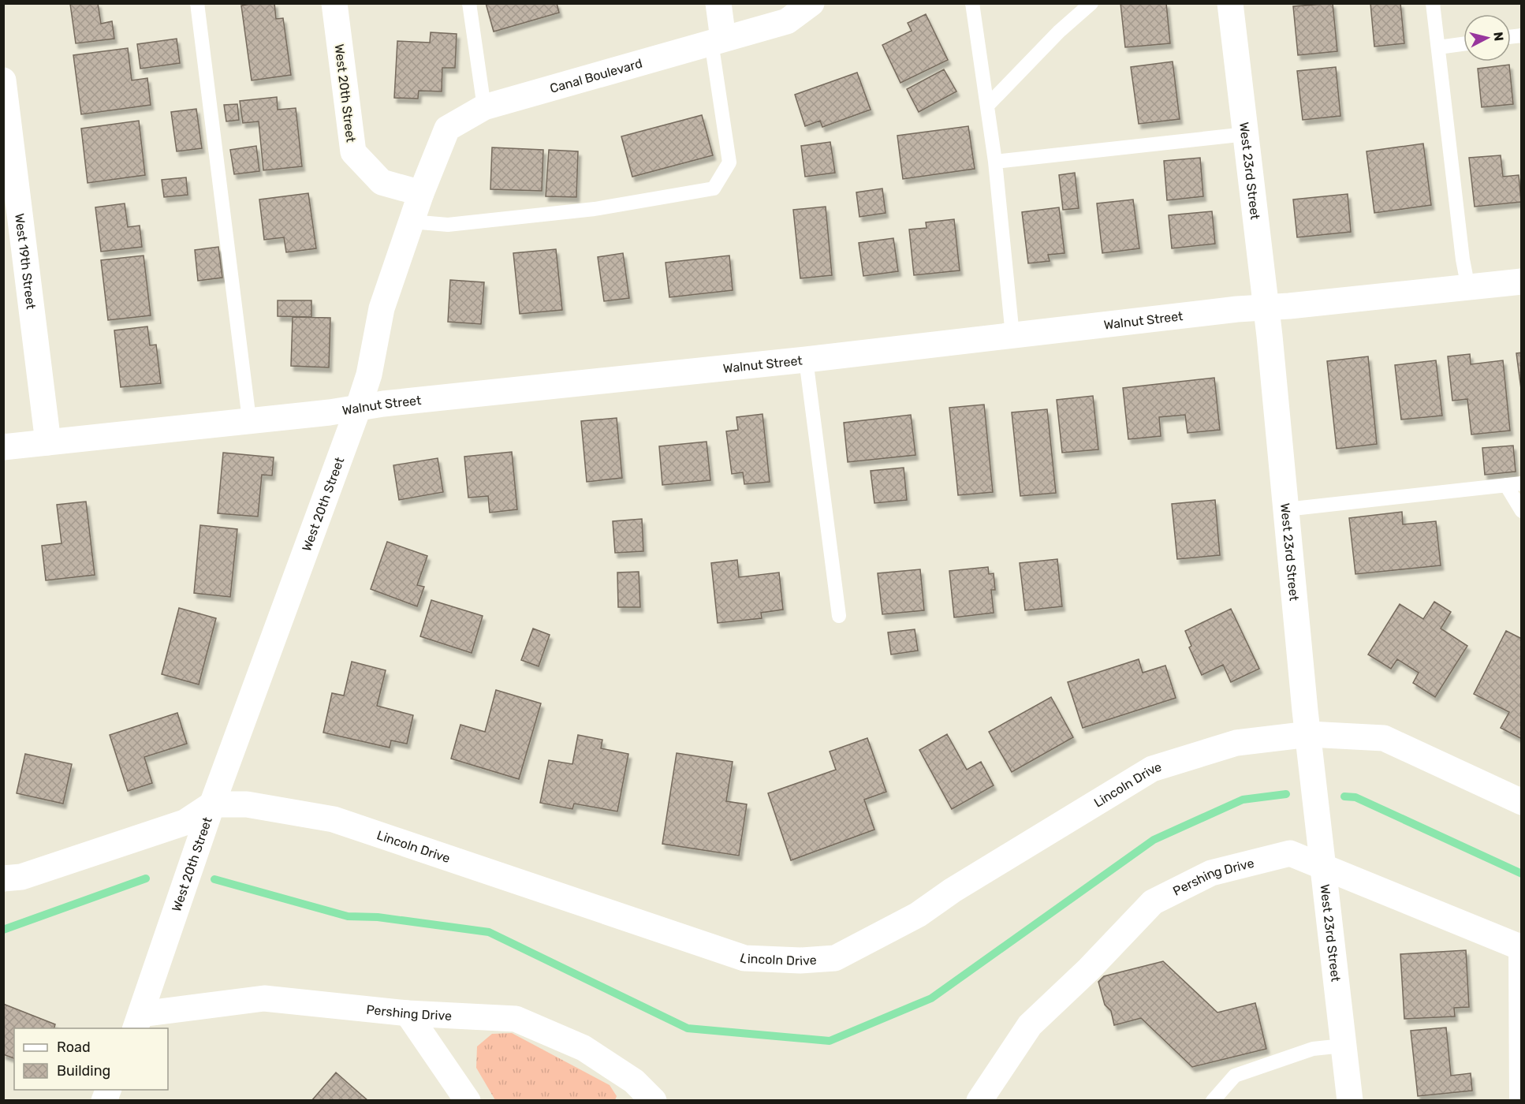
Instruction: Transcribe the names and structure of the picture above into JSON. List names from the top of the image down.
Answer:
{
  "streets": {
    "street": [
      "Canal Boulevard",
      "West 20th Street",
      "West 23rd Street",
      "West 19th Street",
      "Walnut Street",
      "Lincoln Drive",
      "Pershing Drive"
    ]
  },
  "crossings": [
    ["Canal Boulevard", "West 20th Street"],
    ["West 20th Street", "Walnut Street"],
    ["West 20th Street", "Lincoln Drive"],
    ["West 20th Street", "Pershing Drive"],
    ["West 23rd Street", "Walnut Street"],
    ["West 23rd Street", "Lincoln Drive"],
    ["West 23rd Street", "Pershing Drive"],
    ["West 19th Street", "Walnut Street"]
  ],
  "legend": ["Road", "Building"],
  "north": "right"
}
